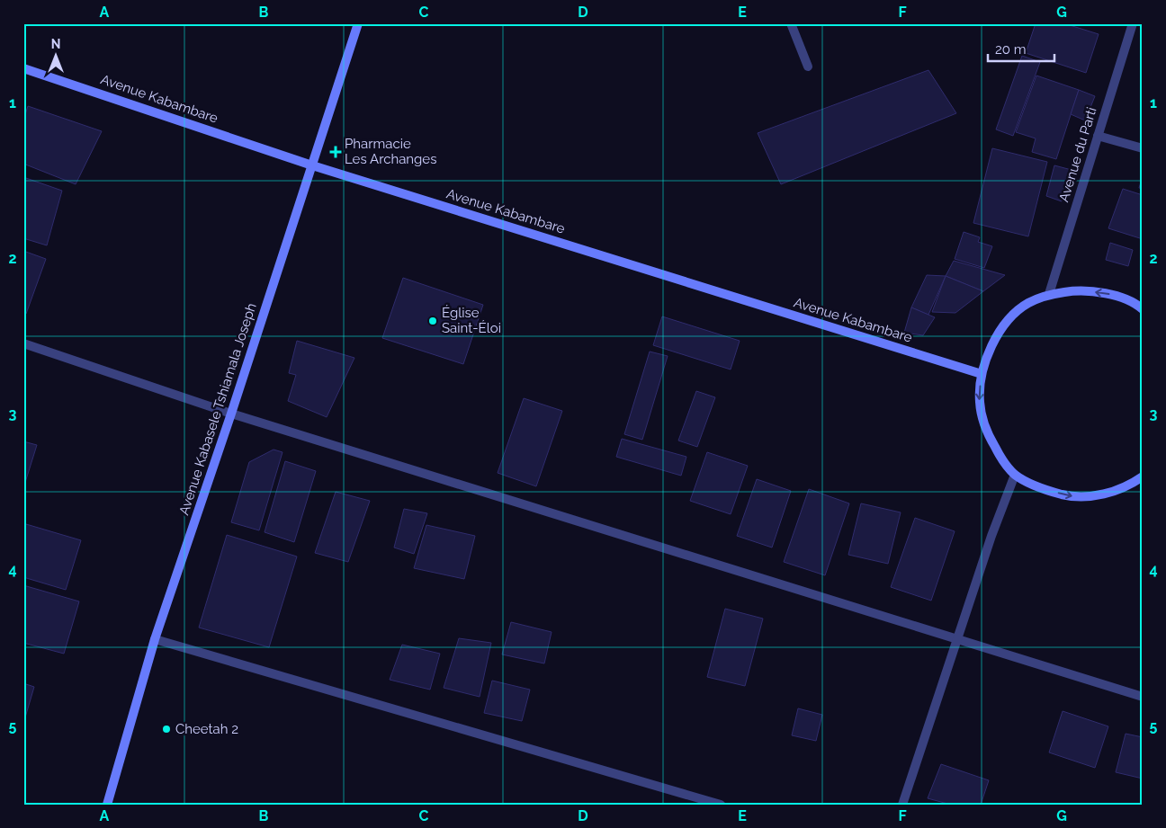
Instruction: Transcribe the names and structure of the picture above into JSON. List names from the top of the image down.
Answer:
{
  "streets": {
    "main road": ["Avenue Kabambare", "Avenue Kabasele Tshiamala Joseph"],
    "street": ["Avenue du Parti"]
  },
  "crossings": [
    ["Avenue Kabambare", "Avenue Kabasele Tshiamala Joseph"]
  ],
  "places": {
    "health": ["Pharmacie Les Archanges"],
    "other": ["Église Saint-Éloi", "Cheetah 2"]
  },
  "scale_bar": "20 m",
  "north": "top",
  "grid": {
    "columns": [
      "A",
      "B",
      "C",
      "D",
      "E",
      "F",
      "G"
    ],
    "rows": [
      "1",
      "2",
      "3",
      "4",
      "5"
    ]
  }
}
